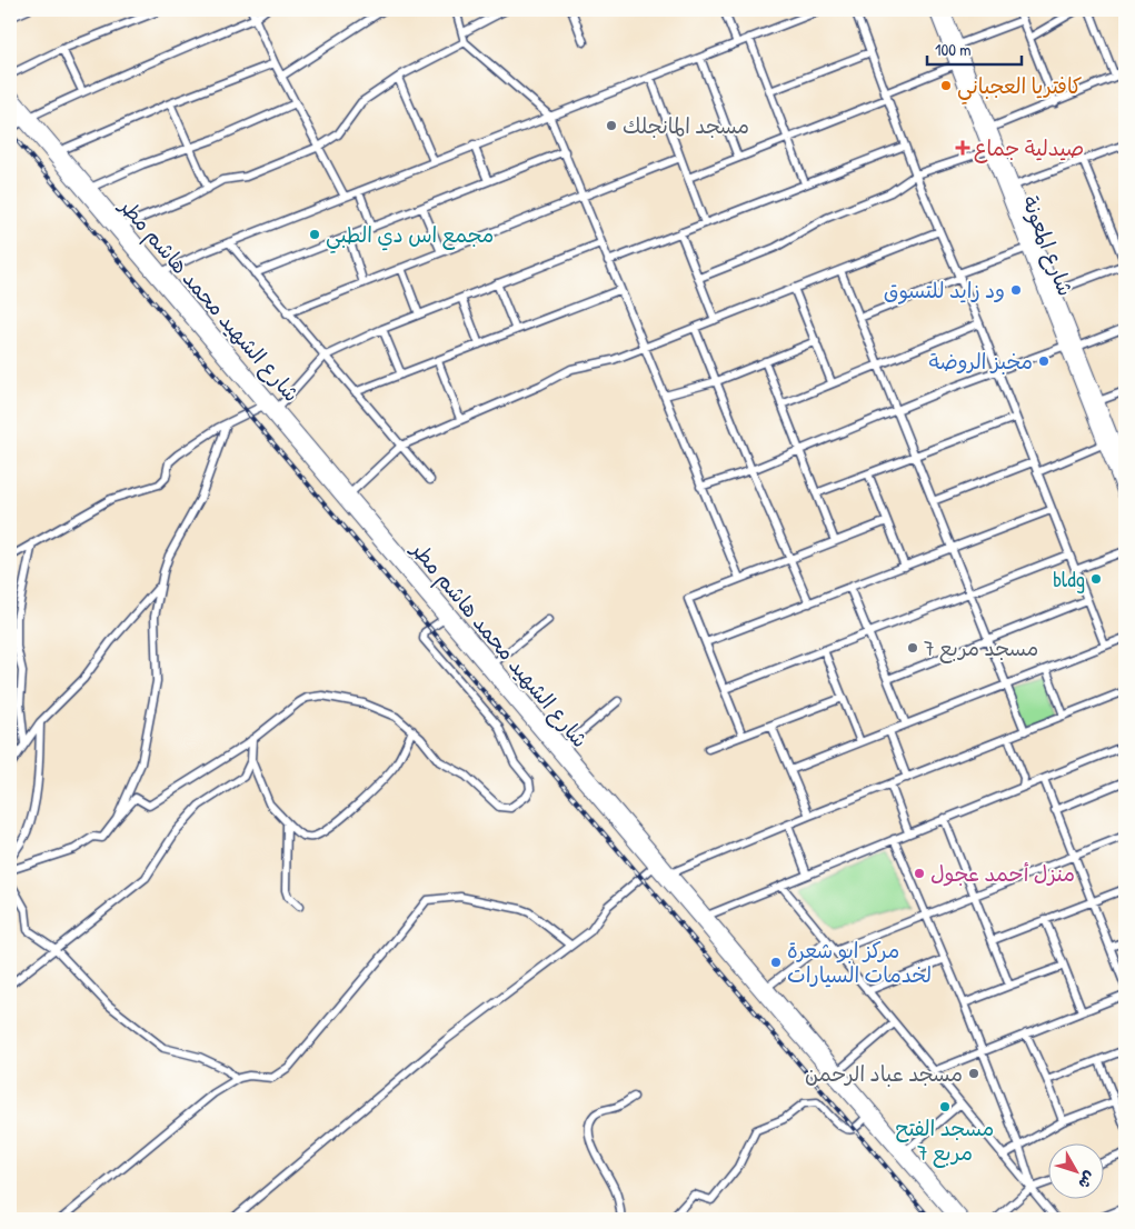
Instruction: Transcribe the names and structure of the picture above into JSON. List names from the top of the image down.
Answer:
{
  "streets": {
    "highway": ["شارع المعونة"],
    "main road": ["شارع الشهيد محمد هاشم مطر"]
  },
  "places": {
    "other": [
      "كافتريا العجباني",
      "مسجد المانجلك",
      "مجمع اس دي الطبي",
      "ود زايد للتسوق",
      "مخبز الروضة",
      "bldg",
      "مسجد مربع 7",
      "منزل أحمد عجول",
      "مركز ابو شعرة لخدمات السيارات",
      "مسجد عباد الرحمن",
      "مسجد الفتح مربع 7"
    ],
    "health": ["صيدلية جماع"]
  },
  "scale_bar": "100 m",
  "north": "bottom right"
}
